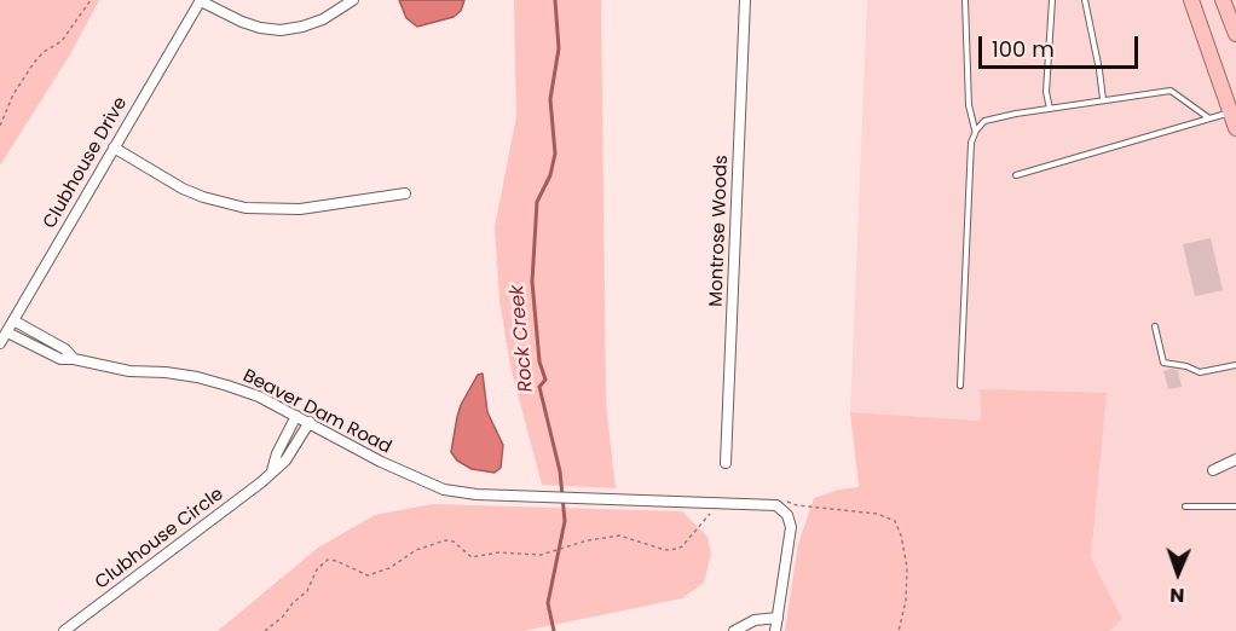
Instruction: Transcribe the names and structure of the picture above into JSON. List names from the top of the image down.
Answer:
{
  "streets": {
    "street": [
      "Clubhouse Drive",
      "Montrose Woods",
      "Beaver Dam Road",
      "Clubhouse Circle"
    ]
  },
  "crossings": [
    ["Clubhouse Drive", "Beaver Dam Road"],
    ["Beaver Dam Road", "Clubhouse Circle"]
  ],
  "water": ["Rock Creek"],
  "scale_bar": "100 m",
  "north": "bottom"
}
